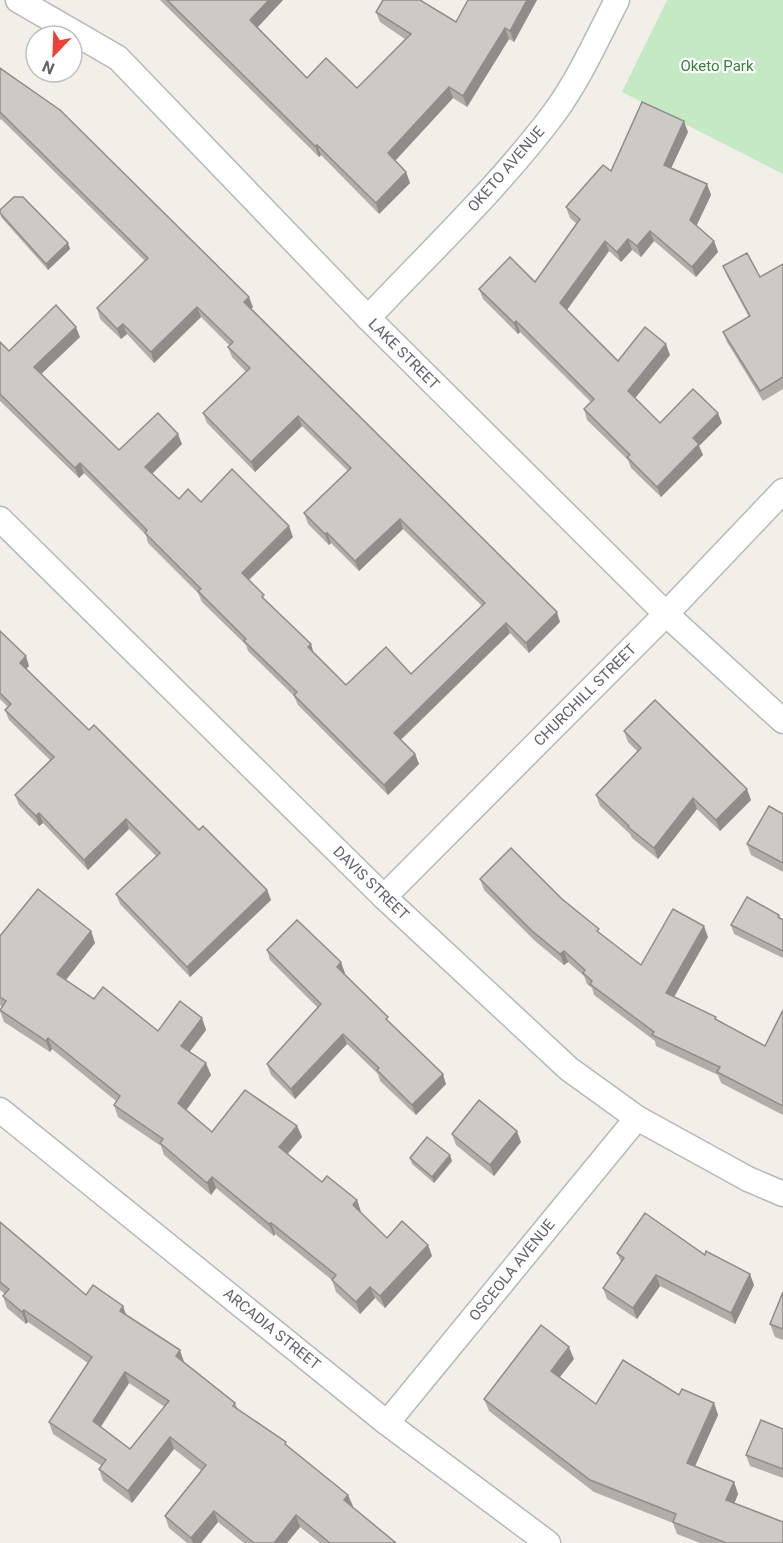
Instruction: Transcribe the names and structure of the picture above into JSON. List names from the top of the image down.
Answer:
{
  "streets": {
    "street": [
      "OKETO AVENUE",
      "LAKE STREET",
      "CHURCHILL STREET",
      "DAVIS STREET",
      "OSCEOLA AVENUE",
      "ARCADIA STREET"
    ]
  },
  "crossings": [
    ["OKETO AVENUE", "LAKE STREET"],
    ["LAKE STREET", "CHURCHILL STREET"],
    ["CHURCHILL STREET", "DAVIS STREET"],
    ["DAVIS STREET", "OSCEOLA AVENUE"],
    ["OSCEOLA AVENUE", "ARCADIA STREET"]
  ],
  "parks": ["Oketo Park"],
  "north": "bottom left"
}
